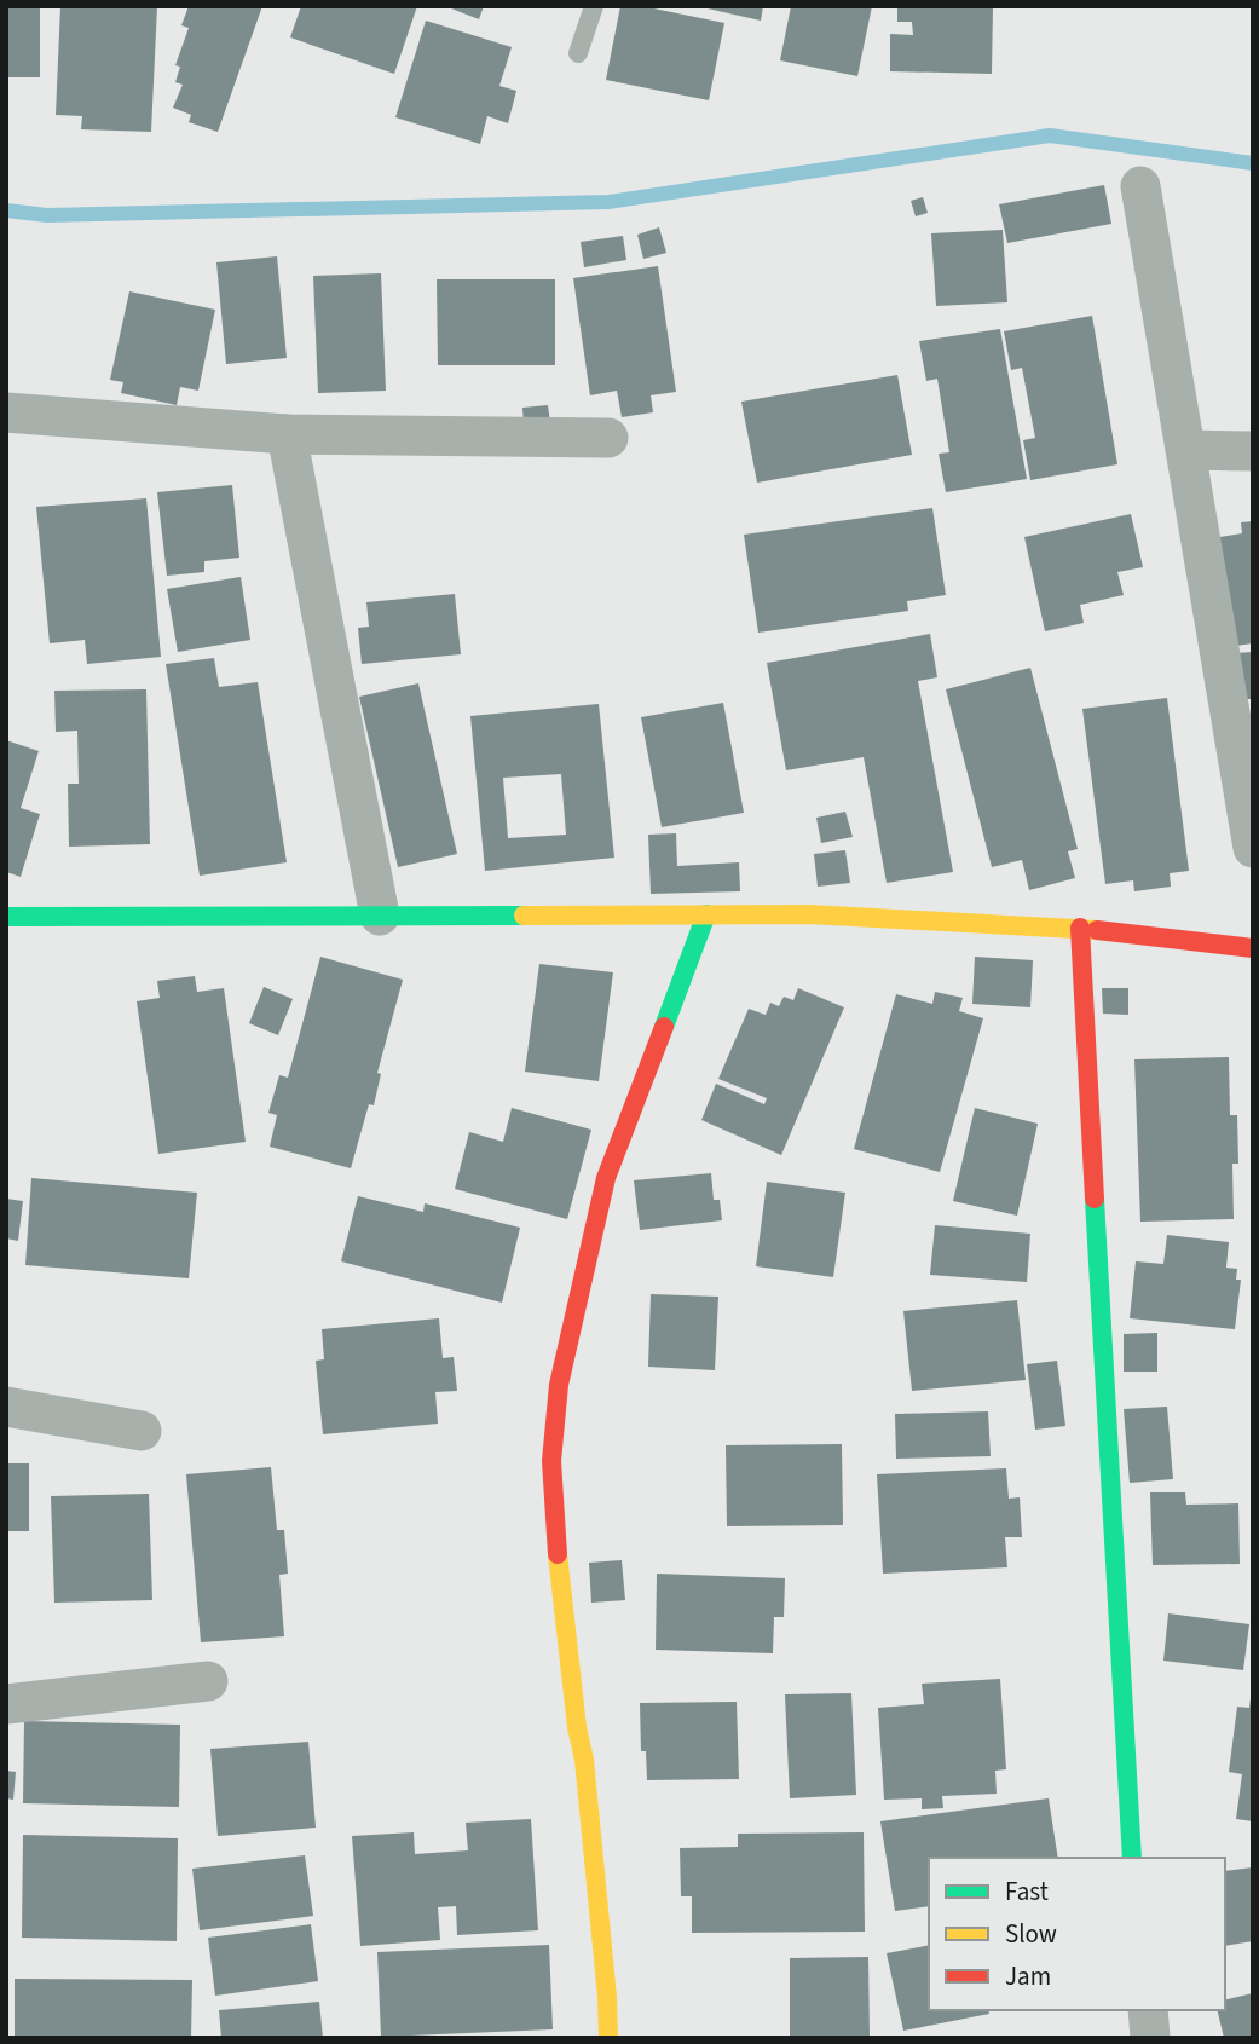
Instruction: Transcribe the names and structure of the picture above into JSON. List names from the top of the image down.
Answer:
{
  "legend": ["Fast", "Slow", "Jam"]
}
